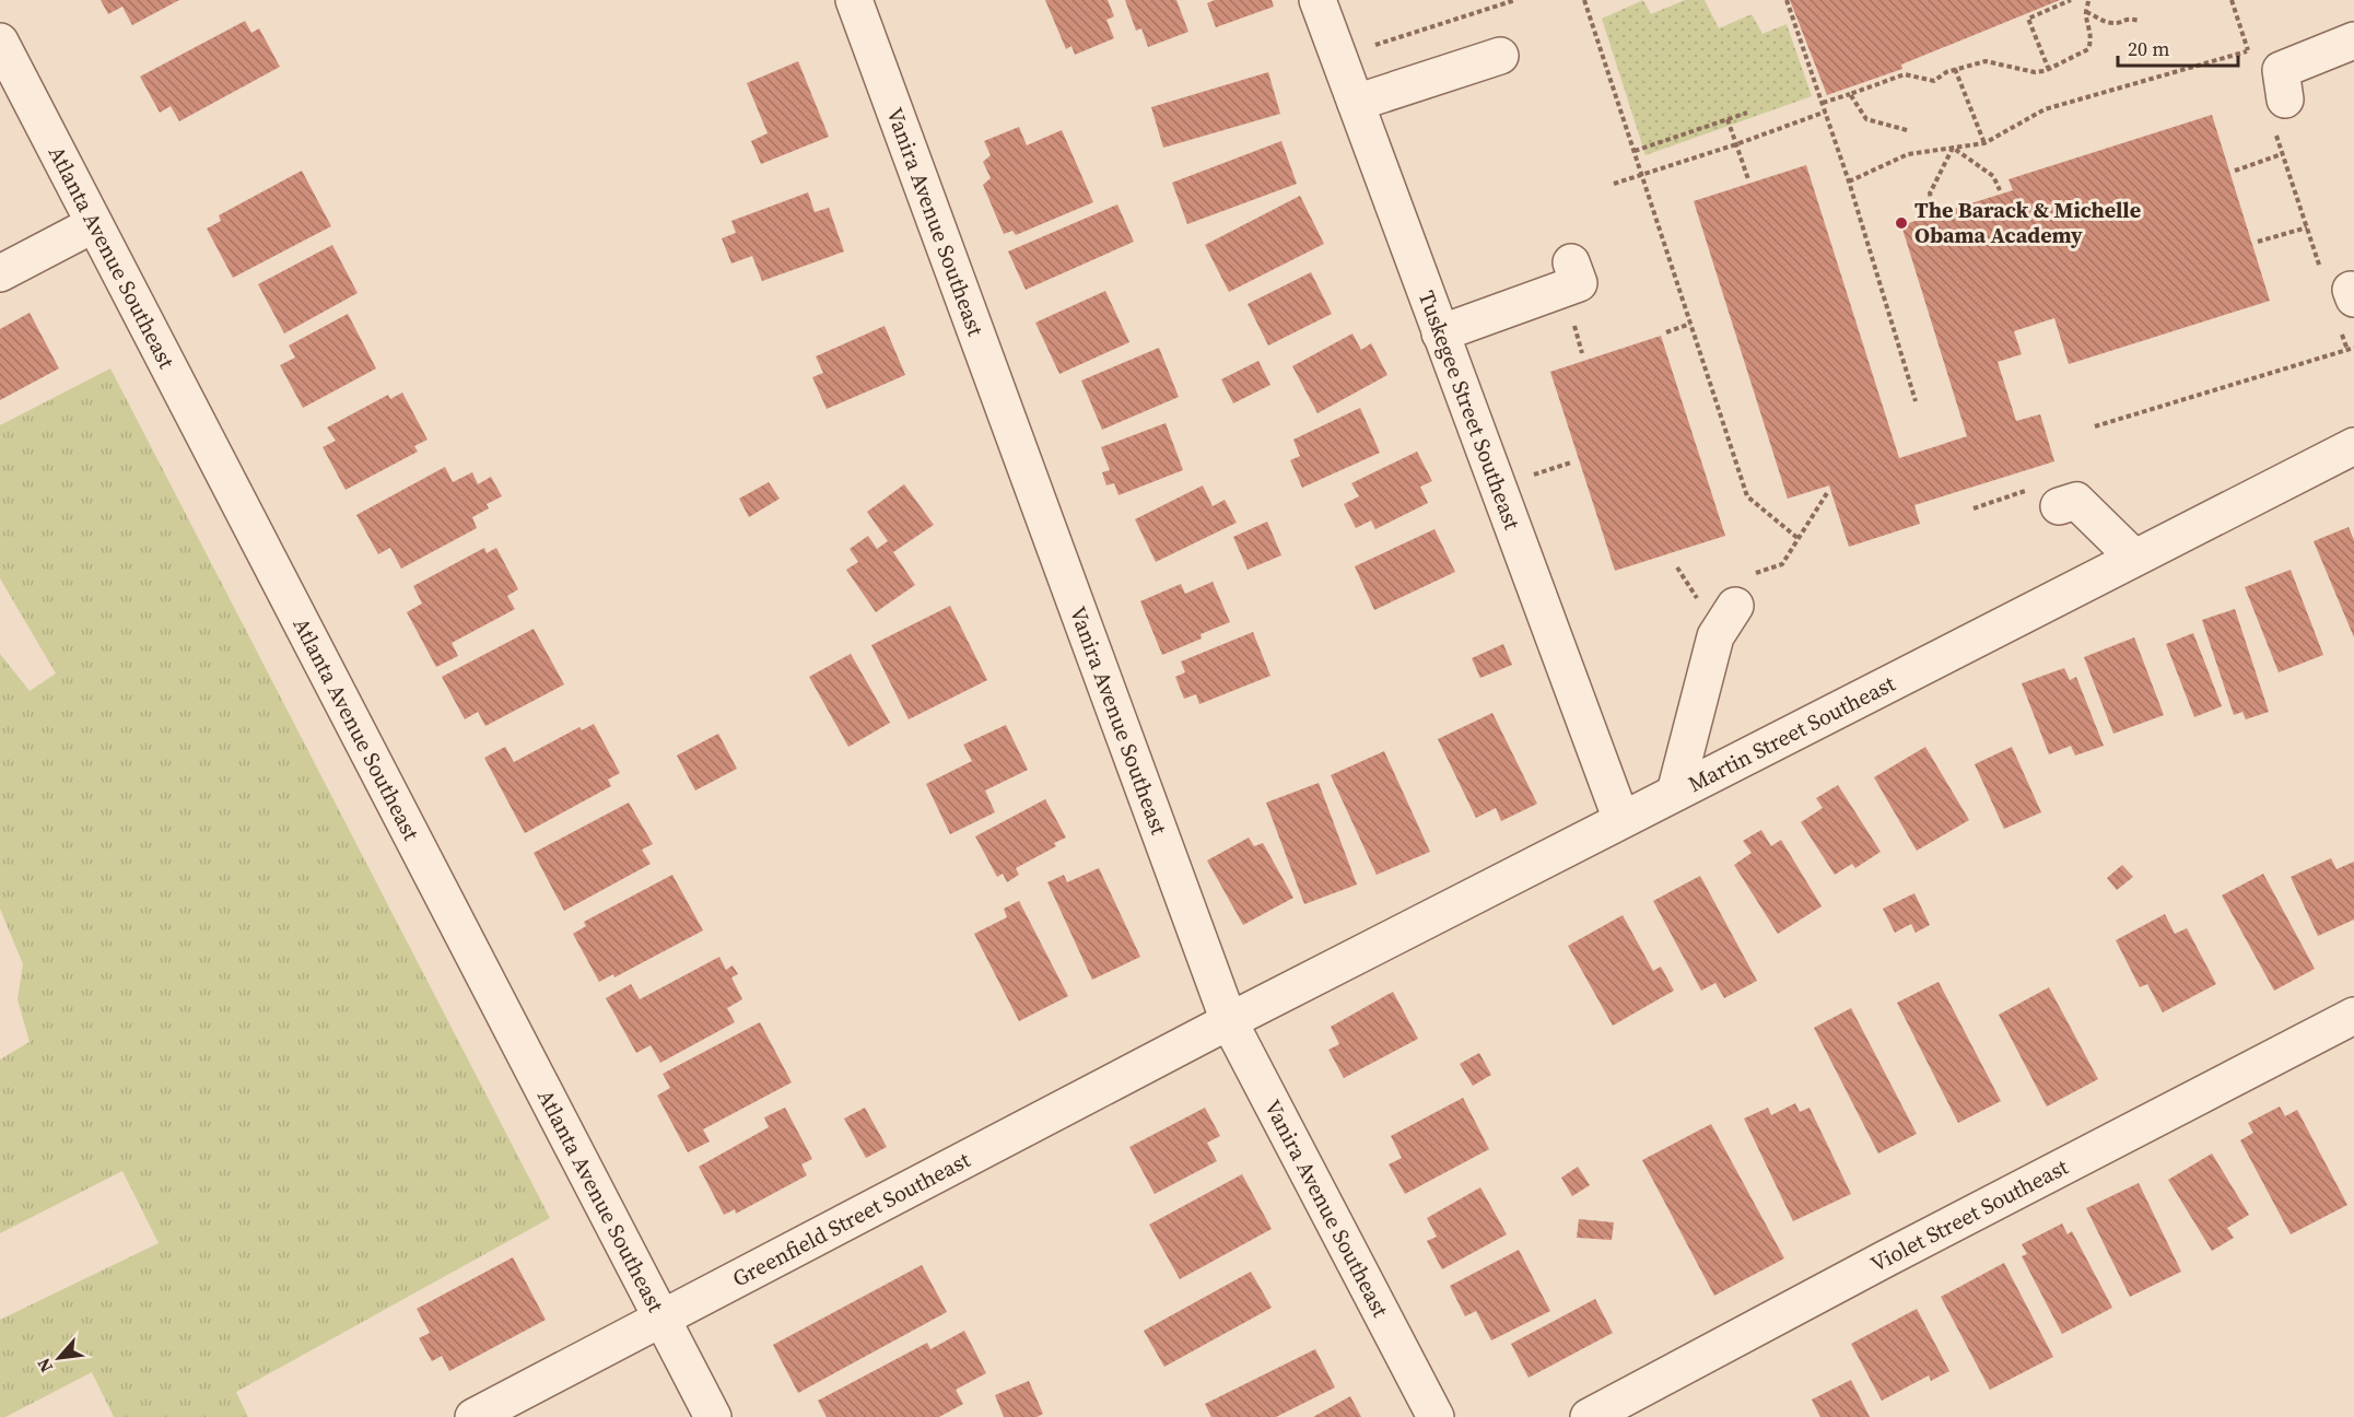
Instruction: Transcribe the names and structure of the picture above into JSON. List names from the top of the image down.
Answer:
{
  "streets": {
    "street": [
      "Vanira Avenue Southeast",
      "Atlanta Avenue Southeast",
      "Tuskegee Street Southeast",
      "Martin Street Southeast",
      "Violet Street Southeast",
      "Greenfield Street Southeast"
    ]
  },
  "crossings": [
    ["Vanira Avenue Southeast", "Martin Street Southeast"],
    ["Vanira Avenue Southeast", "Greenfield Street Southeast"],
    ["Atlanta Avenue Southeast", "Greenfield Street Southeast"],
    ["Tuskegee Street Southeast", "Martin Street Southeast"],
    ["Martin Street Southeast", "Greenfield Street Southeast"]
  ],
  "places": ["The Barack & Michelle Obama Academy"],
  "scale_bar": "20 m",
  "north": "bottom left"
}
